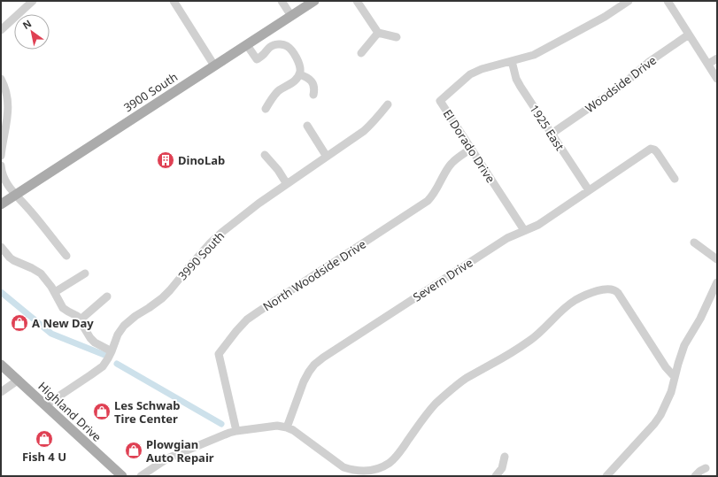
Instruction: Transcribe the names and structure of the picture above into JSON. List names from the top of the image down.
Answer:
{
  "streets": {
    "main road": ["3900 South", "Highland Drive"],
    "street": [
      "Woodside Drive",
      "1925 East",
      "El Dorado Drive",
      "3990 South",
      "North Woodside Drive",
      "Severn Drive"
    ]
  },
  "crossings": [
    ["Woodside Drive", "1925 East"],
    ["1925 East", "El Dorado Drive"],
    ["1925 East", "Severn Drive"],
    ["El Dorado Drive", "North Woodside Drive"],
    ["El Dorado Drive", "Severn Drive"],
    ["3990 South", "Highland Drive"]
  ],
  "places": {
    "building": ["DinoLab"],
    "shop": [
      "A New Day",
      "Les Schwab Tire Center",
      "Fish 4 U",
      "Plowgian Auto Repair"
    ]
  },
  "north": "top left"
}
